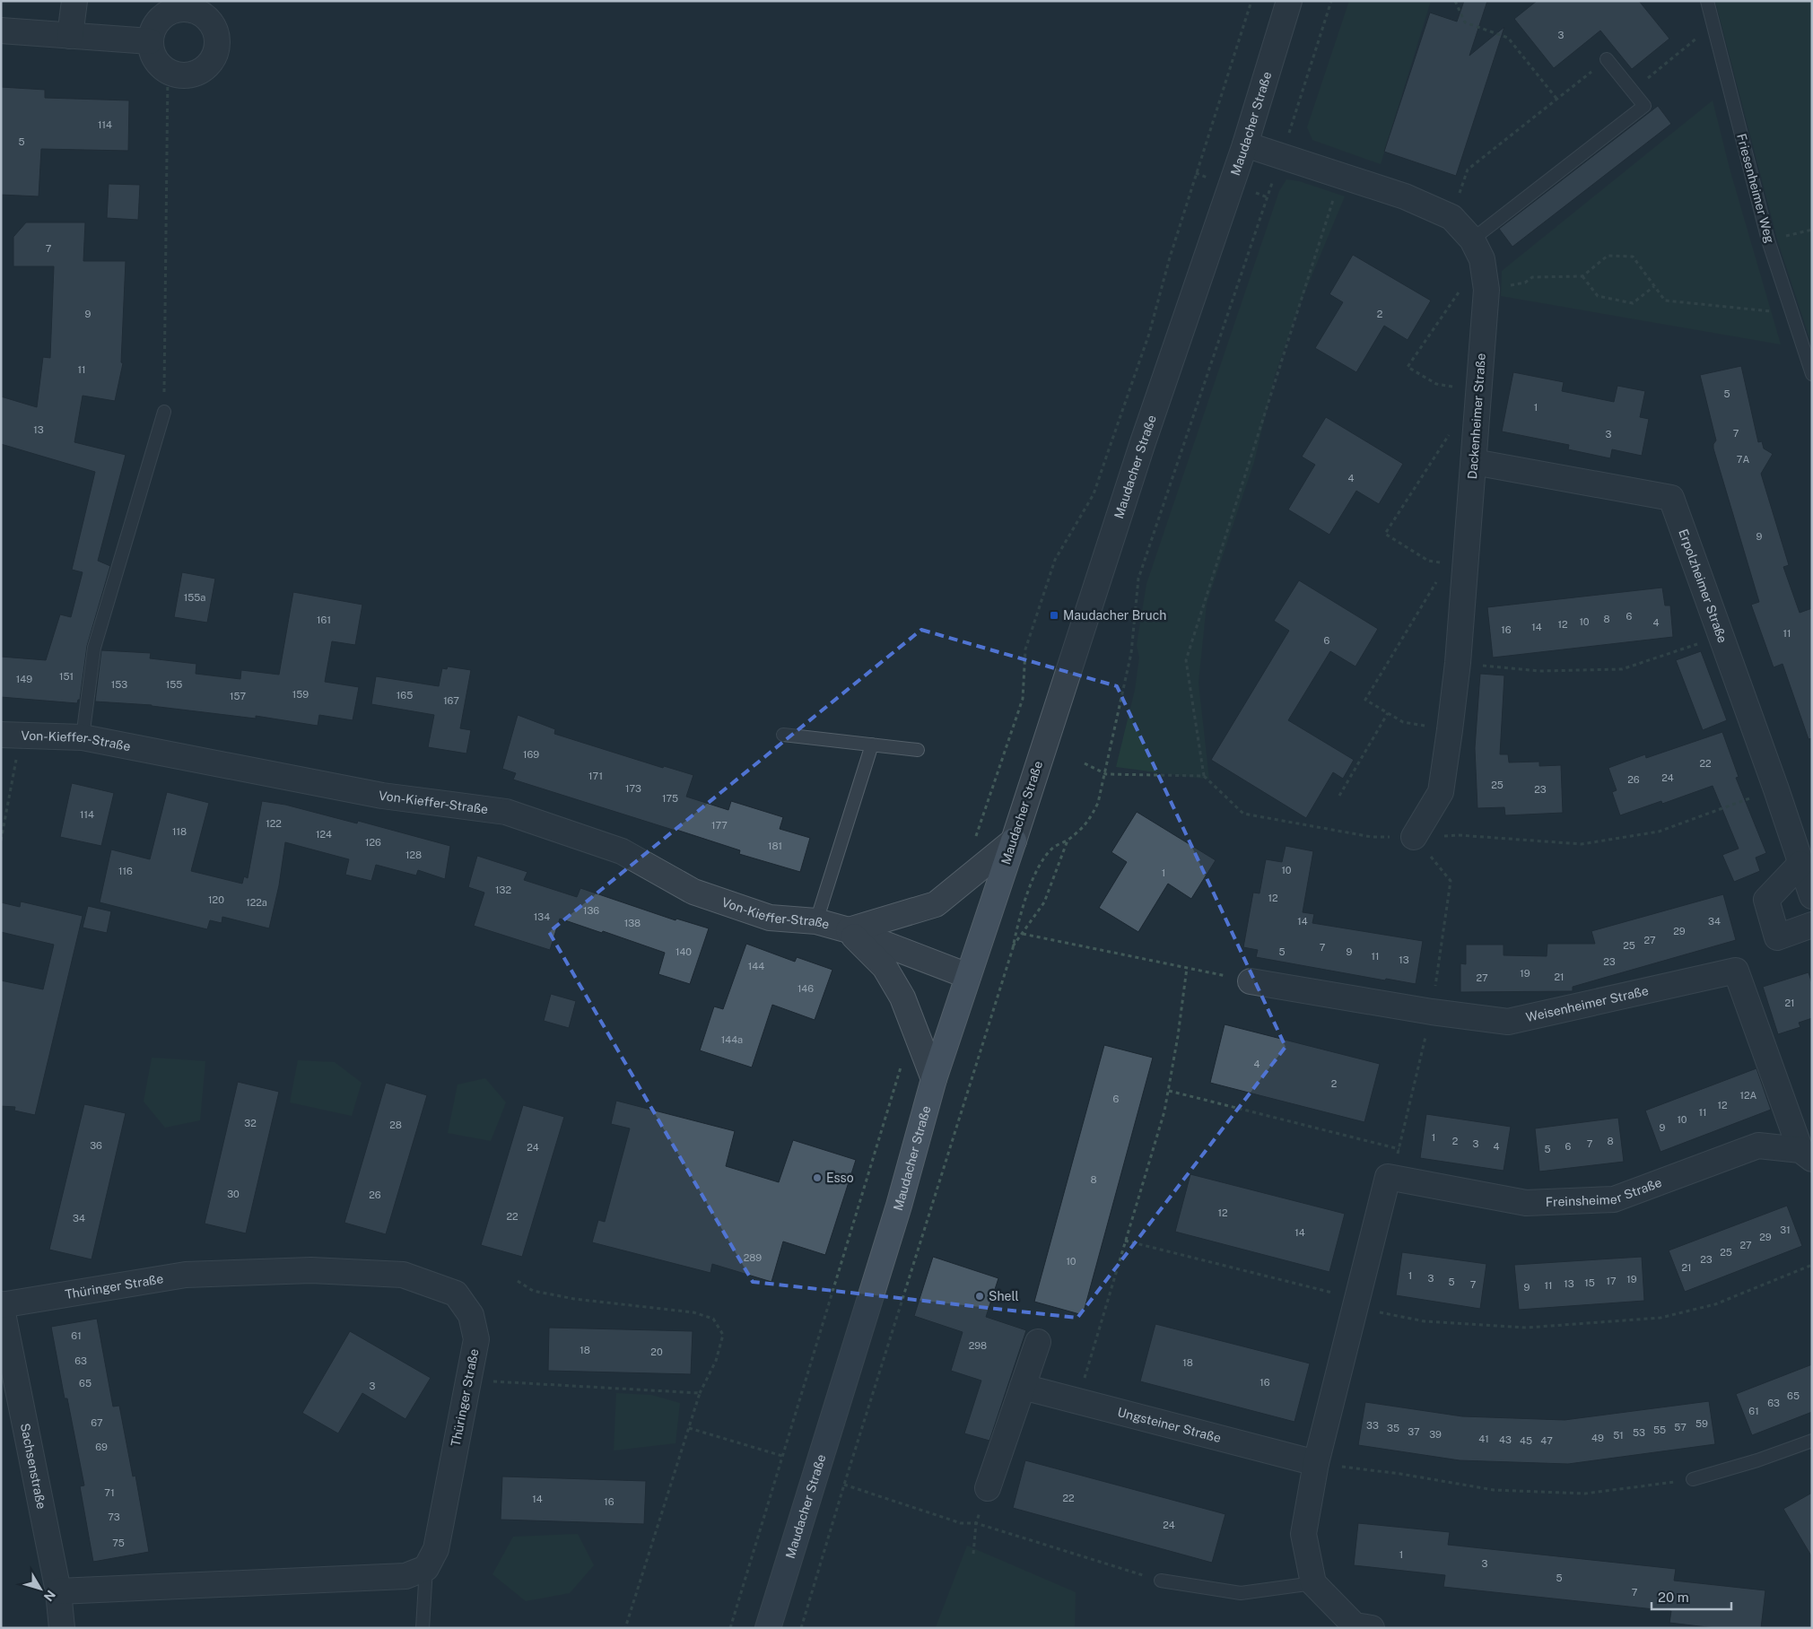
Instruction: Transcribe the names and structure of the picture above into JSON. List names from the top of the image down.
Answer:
{
  "streets": {
    "main road": ["Maudacher Straße"],
    "street": [
      "Dackenheimer Straße",
      "Erpolzheimer Straße",
      "Von-Kieffer-Straße",
      "Weisenheimer Straße",
      "Freinsheimer Straße",
      "Thüringer Straße",
      "Ungsteiner Straße",
      "Sachsenstraße"
    ],
    "lane": ["Friesenheimer Weg"]
  },
  "crossings": [
    ["Maudacher Straße", "Dackenheimer Straße"],
    ["Maudacher Straße", "Von-Kieffer-Straße"],
    ["Dackenheimer Straße", "Erpolzheimer Straße"],
    ["Weisenheimer Straße", "Freinsheimer Straße"],
    ["Thüringer Straße", "Sachsenstraße"]
  ],
  "places": {
    "transit": ["Maudacher Bruch"],
    "other": ["Esso", "Shell"]
  },
  "house_numbers": [
    "3",
    "114",
    "5",
    "7",
    "9",
    "2",
    "11",
    "5",
    "1",
    "13",
    "7",
    "3",
    "7A",
    "4",
    "9",
    "155a",
    "6",
    "8",
    "161",
    "10",
    "4",
    "12",
    "14",
    "16",
    "11",
    "6",
    "151",
    "149",
    "153",
    "155",
    "159",
    "165",
    "157",
    "167",
    "169",
    "22",
    "171",
    "24",
    "26",
    "25",
    "173",
    "23",
    "175",
    "114",
    "122",
    "177",
    "118",
    "124",
    "126",
    "181",
    "128",
    "10",
    "116",
    "1",
    "132",
    "12",
    "120",
    "122a",
    "136",
    "134",
    "14",
    "34",
    "138",
    "29",
    "27",
    "25",
    "7",
    "140",
    "5",
    "9",
    "11",
    "13",
    "23",
    "144",
    "19",
    "21",
    "27",
    "146",
    "21",
    "144a",
    "4",
    "2",
    "12A",
    "6",
    "12",
    "11",
    "10",
    "32",
    "28",
    "9",
    "1",
    "2",
    "8",
    "3",
    "7",
    "36",
    "4",
    "6",
    "24",
    "5",
    "8",
    "30",
    "26",
    "12",
    "22",
    "34",
    "31",
    "14",
    "29",
    "27",
    "25",
    "289",
    "23",
    "10",
    "21",
    "1",
    "3",
    "19",
    "17",
    "5",
    "15",
    "13",
    "7",
    "11",
    "9",
    "61",
    "298",
    "18",
    "20",
    "63",
    "18",
    "16",
    "65",
    "3",
    "65",
    "63",
    "61",
    "67",
    "59",
    "33",
    "57",
    "35",
    "55",
    "37",
    "53",
    "39",
    "51",
    "49",
    "41",
    "43",
    "45",
    "47",
    "69",
    "71",
    "22",
    "14",
    "16",
    "73",
    "24",
    "75",
    "1",
    "3",
    "5",
    "7"
  ],
  "scale_bar": "20 m",
  "north": "bottom right"
}
